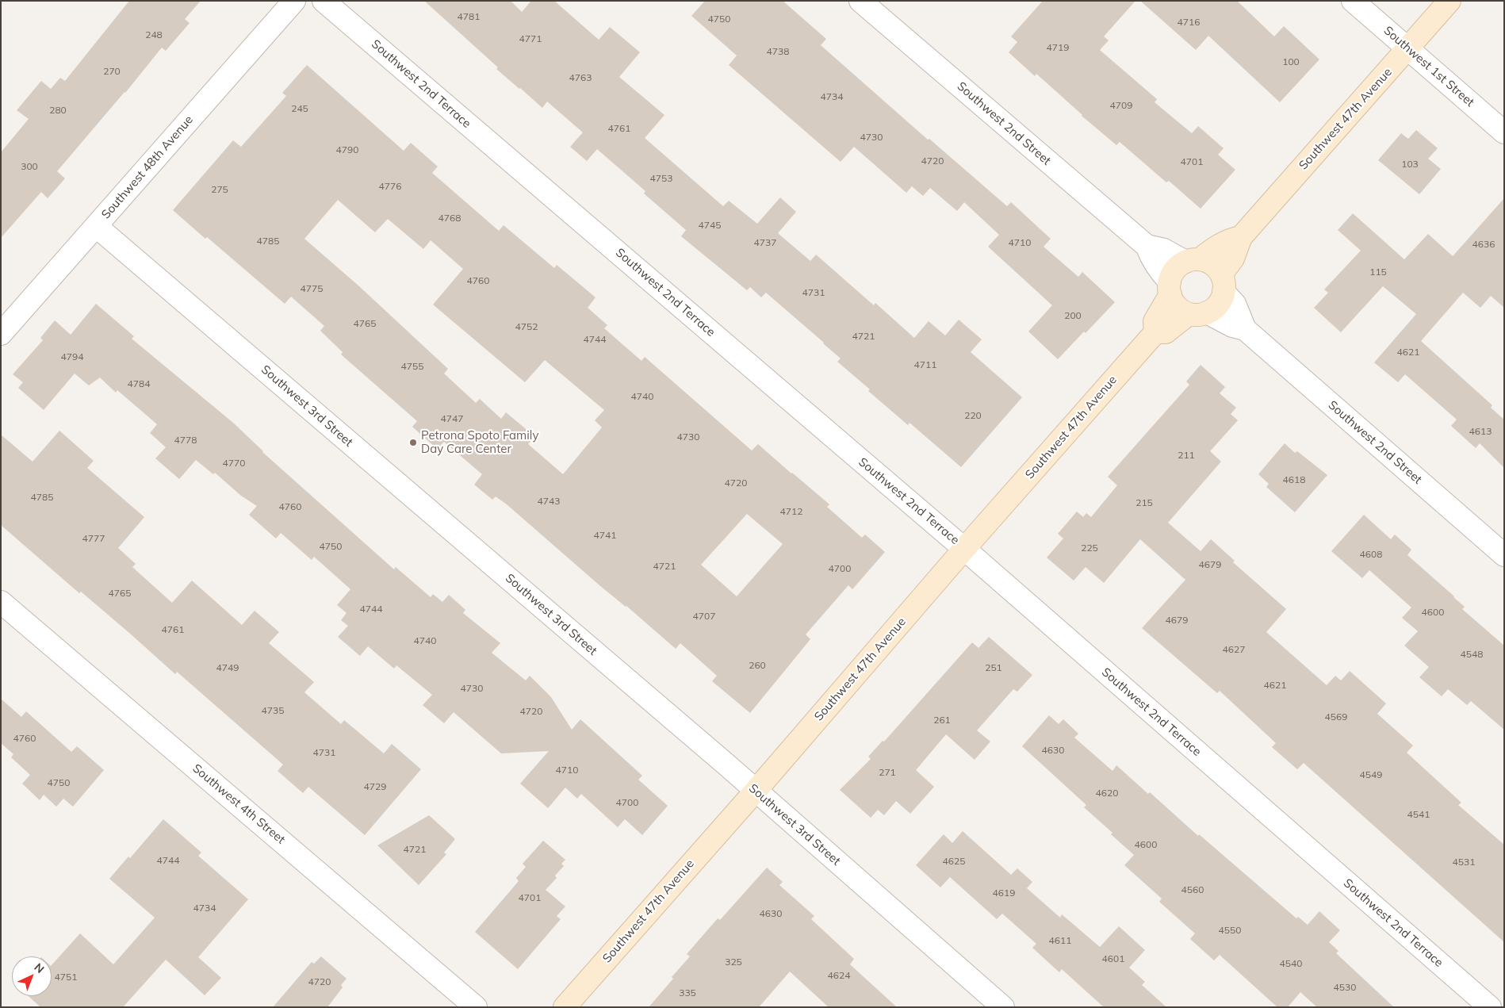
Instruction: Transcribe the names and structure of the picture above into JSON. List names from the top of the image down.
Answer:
{
  "streets": {
    "street": [
      "Southwest 1st Street",
      "Southwest 2nd Terrace",
      "Southwest 47th Avenue",
      "Southwest 2nd Street",
      "Southwest 48th Avenue",
      "Southwest 3rd Street",
      "Southwest 4th Street"
    ]
  },
  "crossings": [
    ["Southwest 1st Street", "Southwest 47th Avenue"],
    ["Southwest 2nd Terrace", "Southwest 47th Avenue"],
    ["Southwest 47th Avenue", "Southwest 2nd Street"],
    ["Southwest 47th Avenue", "Southwest 3rd Street"],
    ["Southwest 48th Avenue", "Southwest 3rd Street"]
  ],
  "places": ["Petrona Spoto Family Day Care Center"],
  "house_numbers": [
    "4781",
    "4750",
    "4716",
    "248",
    "4771",
    "4719",
    "4738",
    "100",
    "270",
    "4763",
    "4734",
    "4709",
    "245",
    "280",
    "4761",
    "4730",
    "4790",
    "4720",
    "4701",
    "103",
    "300",
    "4753",
    "4776",
    "275",
    "4768",
    "4745",
    "4785",
    "4737",
    "4710",
    "4636",
    "115",
    "4760",
    "4775",
    "4731",
    "200",
    "4765",
    "4752",
    "4721",
    "4744",
    "4621",
    "4794",
    "4711",
    "4755",
    "4784",
    "4740",
    "220",
    "4747",
    "4613",
    "4730",
    "4778",
    "211",
    "4770",
    "4618",
    "4720",
    "4785",
    "4743",
    "215",
    "4760",
    "4712",
    "4741",
    "4777",
    "4750",
    "225",
    "4608",
    "4679",
    "4721",
    "4700",
    "4765",
    "4744",
    "4600",
    "4707",
    "4679",
    "4761",
    "4740",
    "4627",
    "4548",
    "260",
    "4749",
    "251",
    "4621",
    "4730",
    "4735",
    "4720",
    "4569",
    "261",
    "4760",
    "4630",
    "4731",
    "4710",
    "271",
    "4549",
    "4750",
    "4729",
    "4620",
    "4700",
    "4541",
    "4600",
    "4721",
    "4744",
    "4625",
    "4531",
    "4560",
    "4619",
    "4701",
    "4734",
    "4630",
    "4550",
    "4611",
    "4601",
    "325",
    "4540",
    "4624",
    "4751",
    "4720",
    "4530",
    "335"
  ],
  "north": "top right"
}
